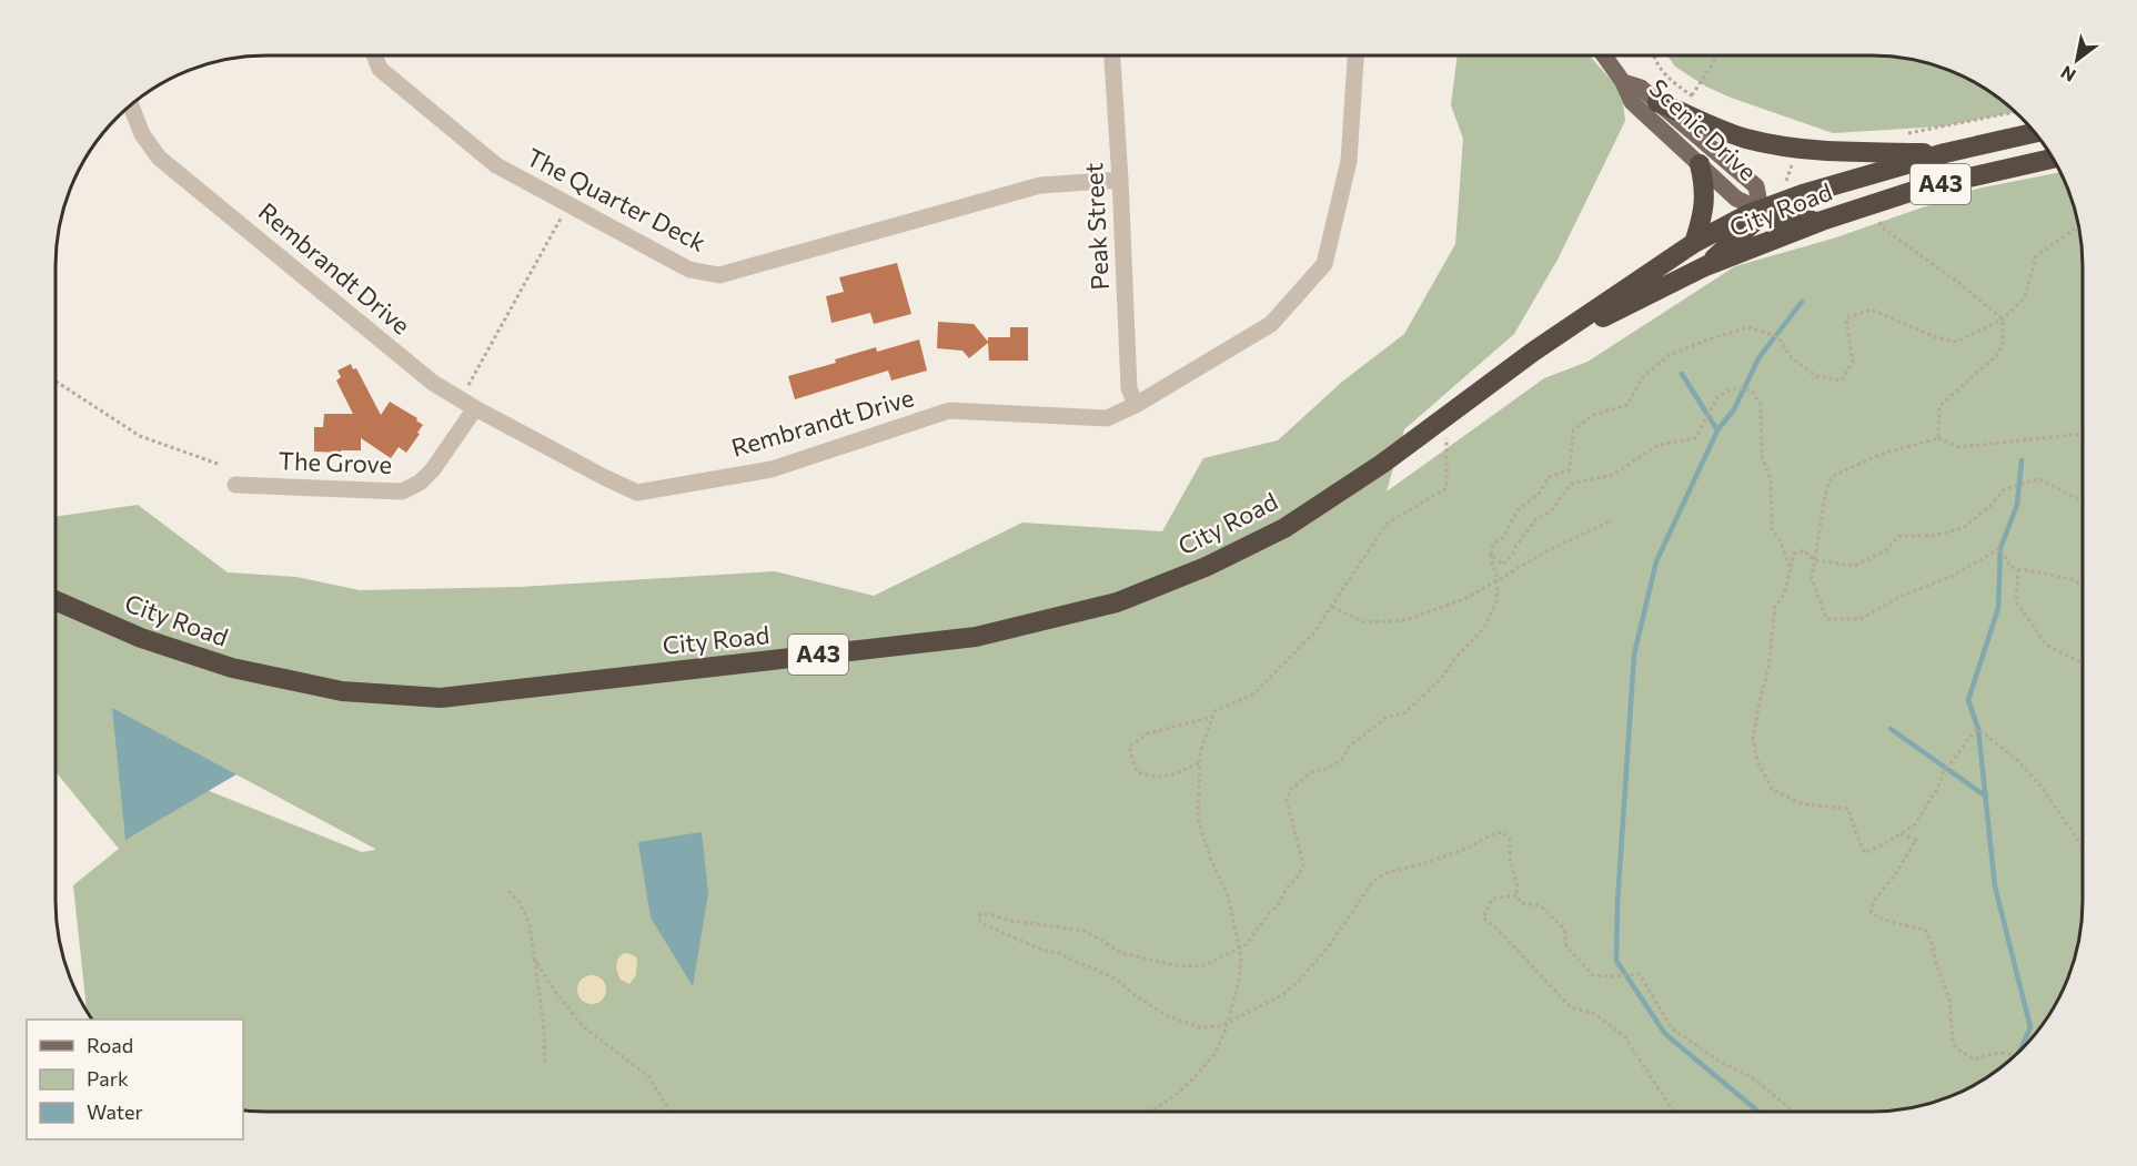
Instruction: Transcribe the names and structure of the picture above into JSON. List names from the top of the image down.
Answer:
{
  "streets": {
    "highway": ["A43", "City Road"],
    "main road": ["Scenic Drive"],
    "street": [
      "The Quarter Deck",
      "Peak Street",
      "Rembrandt Drive",
      "The Grove"
    ]
  },
  "crossings": [
    ["Scenic Drive", "City Road"],
    ["The Quarter Deck", "Peak Street"],
    ["Peak Street", "Rembrandt Drive"],
    ["Rembrandt Drive", "The Grove"]
  ],
  "legend": ["Road", "Park", "Water"],
  "north": "bottom left"
}
